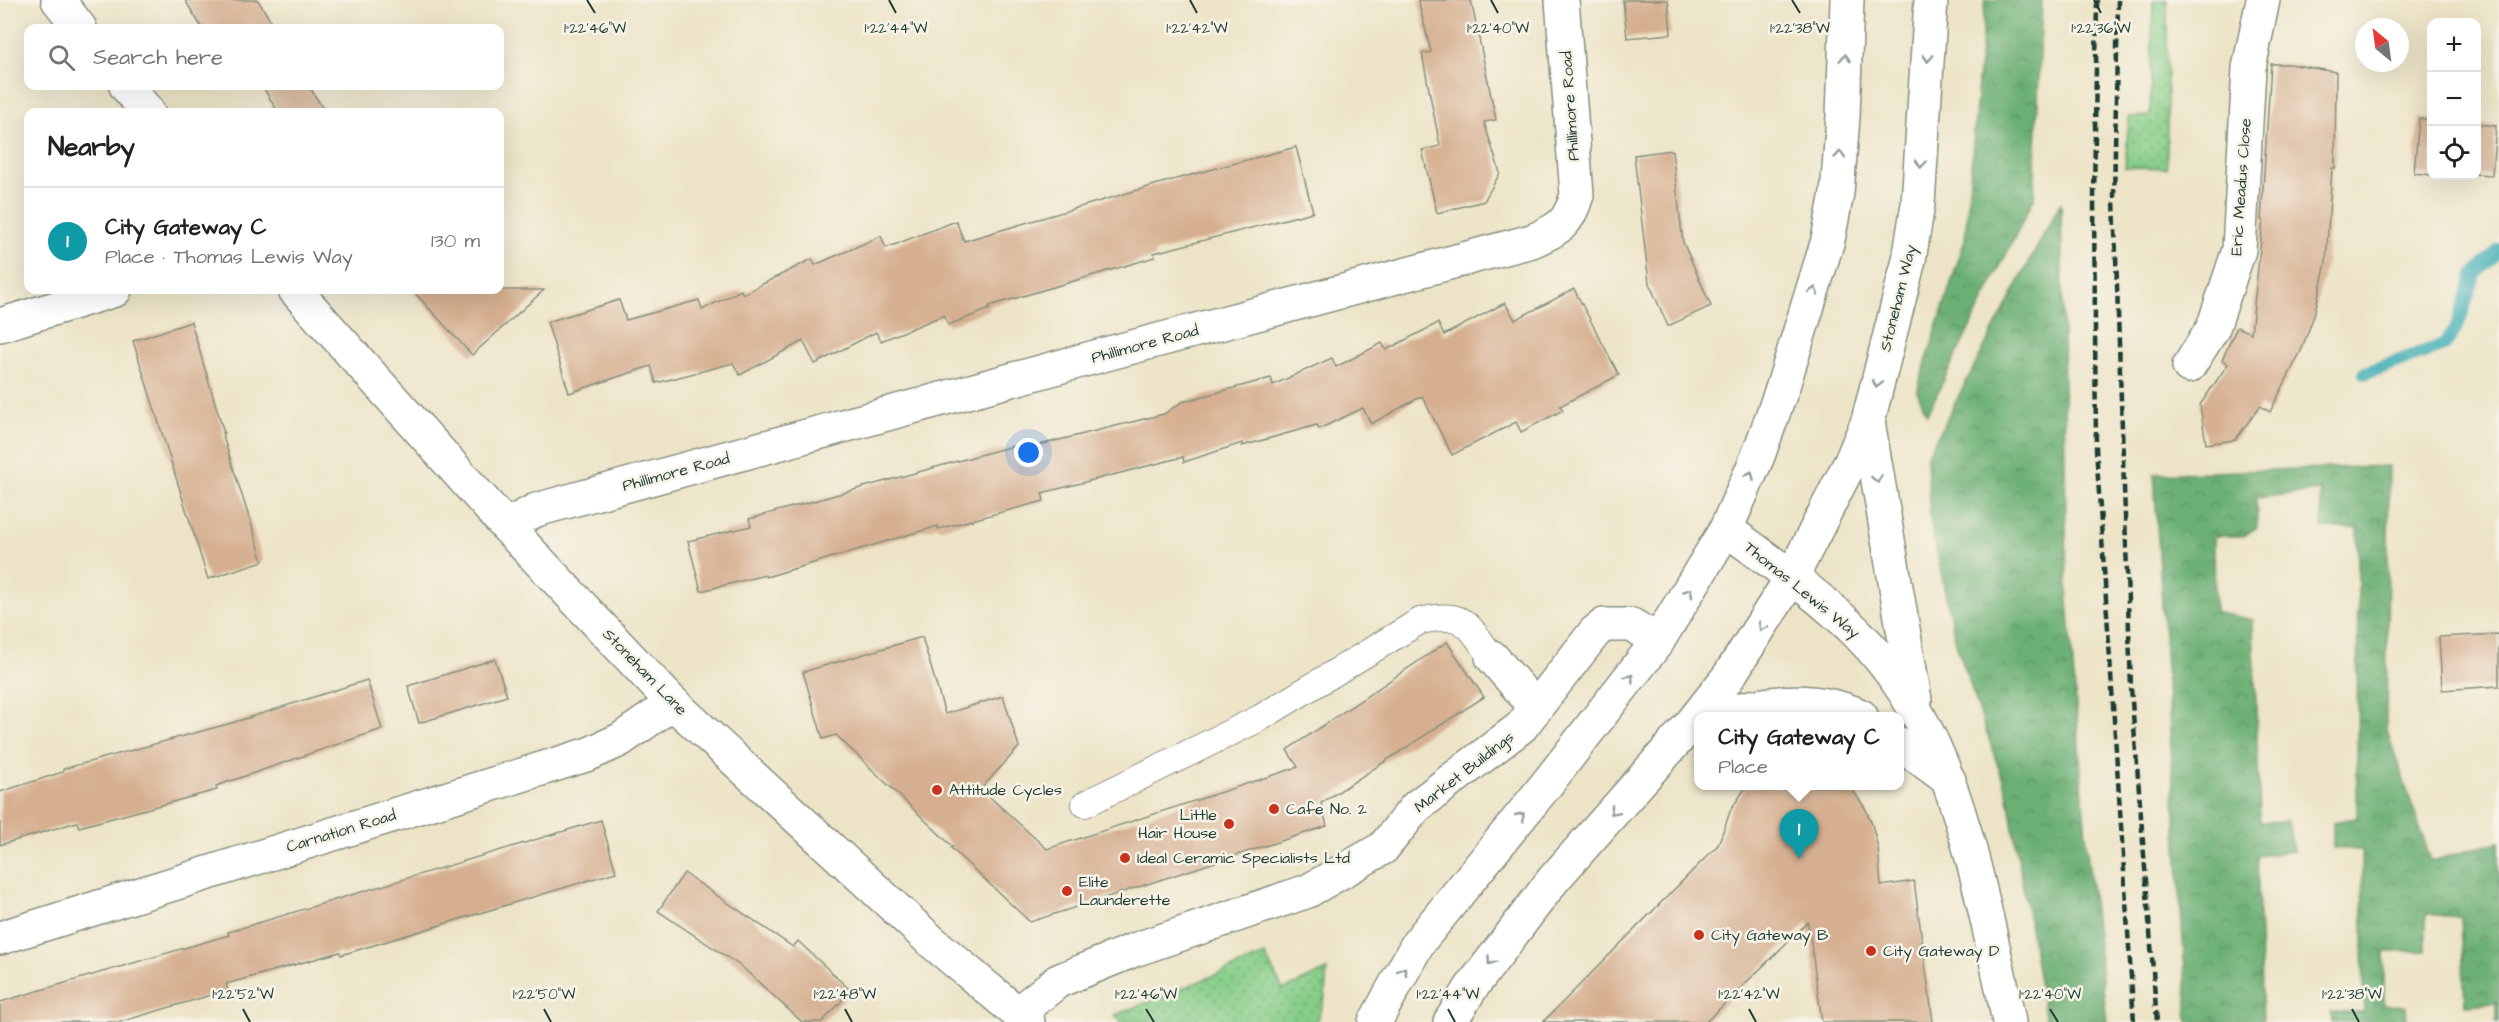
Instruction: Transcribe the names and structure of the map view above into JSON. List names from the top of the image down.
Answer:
{
  "streets": {
    "main road": [
      "Phillimore Road",
      "Eric Meadus Close",
      "Stoneham Way",
      "Thomas Lewis Way",
      "Stoneham Lane",
      "Market Buildings",
      "Carnation Road"
    ]
  },
  "crossings": [
    ["Phillimore Road", "Stoneham Lane"],
    ["Stoneham Way", "Thomas Lewis Way"],
    ["Stoneham Lane", "Market Buildings"],
    ["Stoneham Lane", "Carnation Road"]
  ],
  "places": [
    "Attitude Cycles",
    "Cafe No. 2",
    "Little Hair House",
    "Ideal Ceramic Specialists Ltd",
    "Elite Launderette",
    "City Gateway B",
    "City Gateway D"
  ],
  "north": "top left",
  "page": {
    "map_buttons": ["+", "−"],
    "search": "Search here",
    "heading": "Nearby",
    "list": [
      {
        "mark": "1",
        "name": "City Gateway C",
        "note": "Place · Thomas Lewis Way",
        "value": "130 m"
      }
    ],
    "popup": ["City Gateway C", "Place"],
    "pins": "1"
  },
  "coordinates": [
    "1°22'46\"W",
    "1°22'44\"W",
    "1°22'42\"W",
    "1°22'40\"W",
    "1°22'38\"W",
    "1°22'36\"W",
    "1°22'52\"W",
    "1°22'50\"W",
    "1°22'48\"W"
  ]
}
